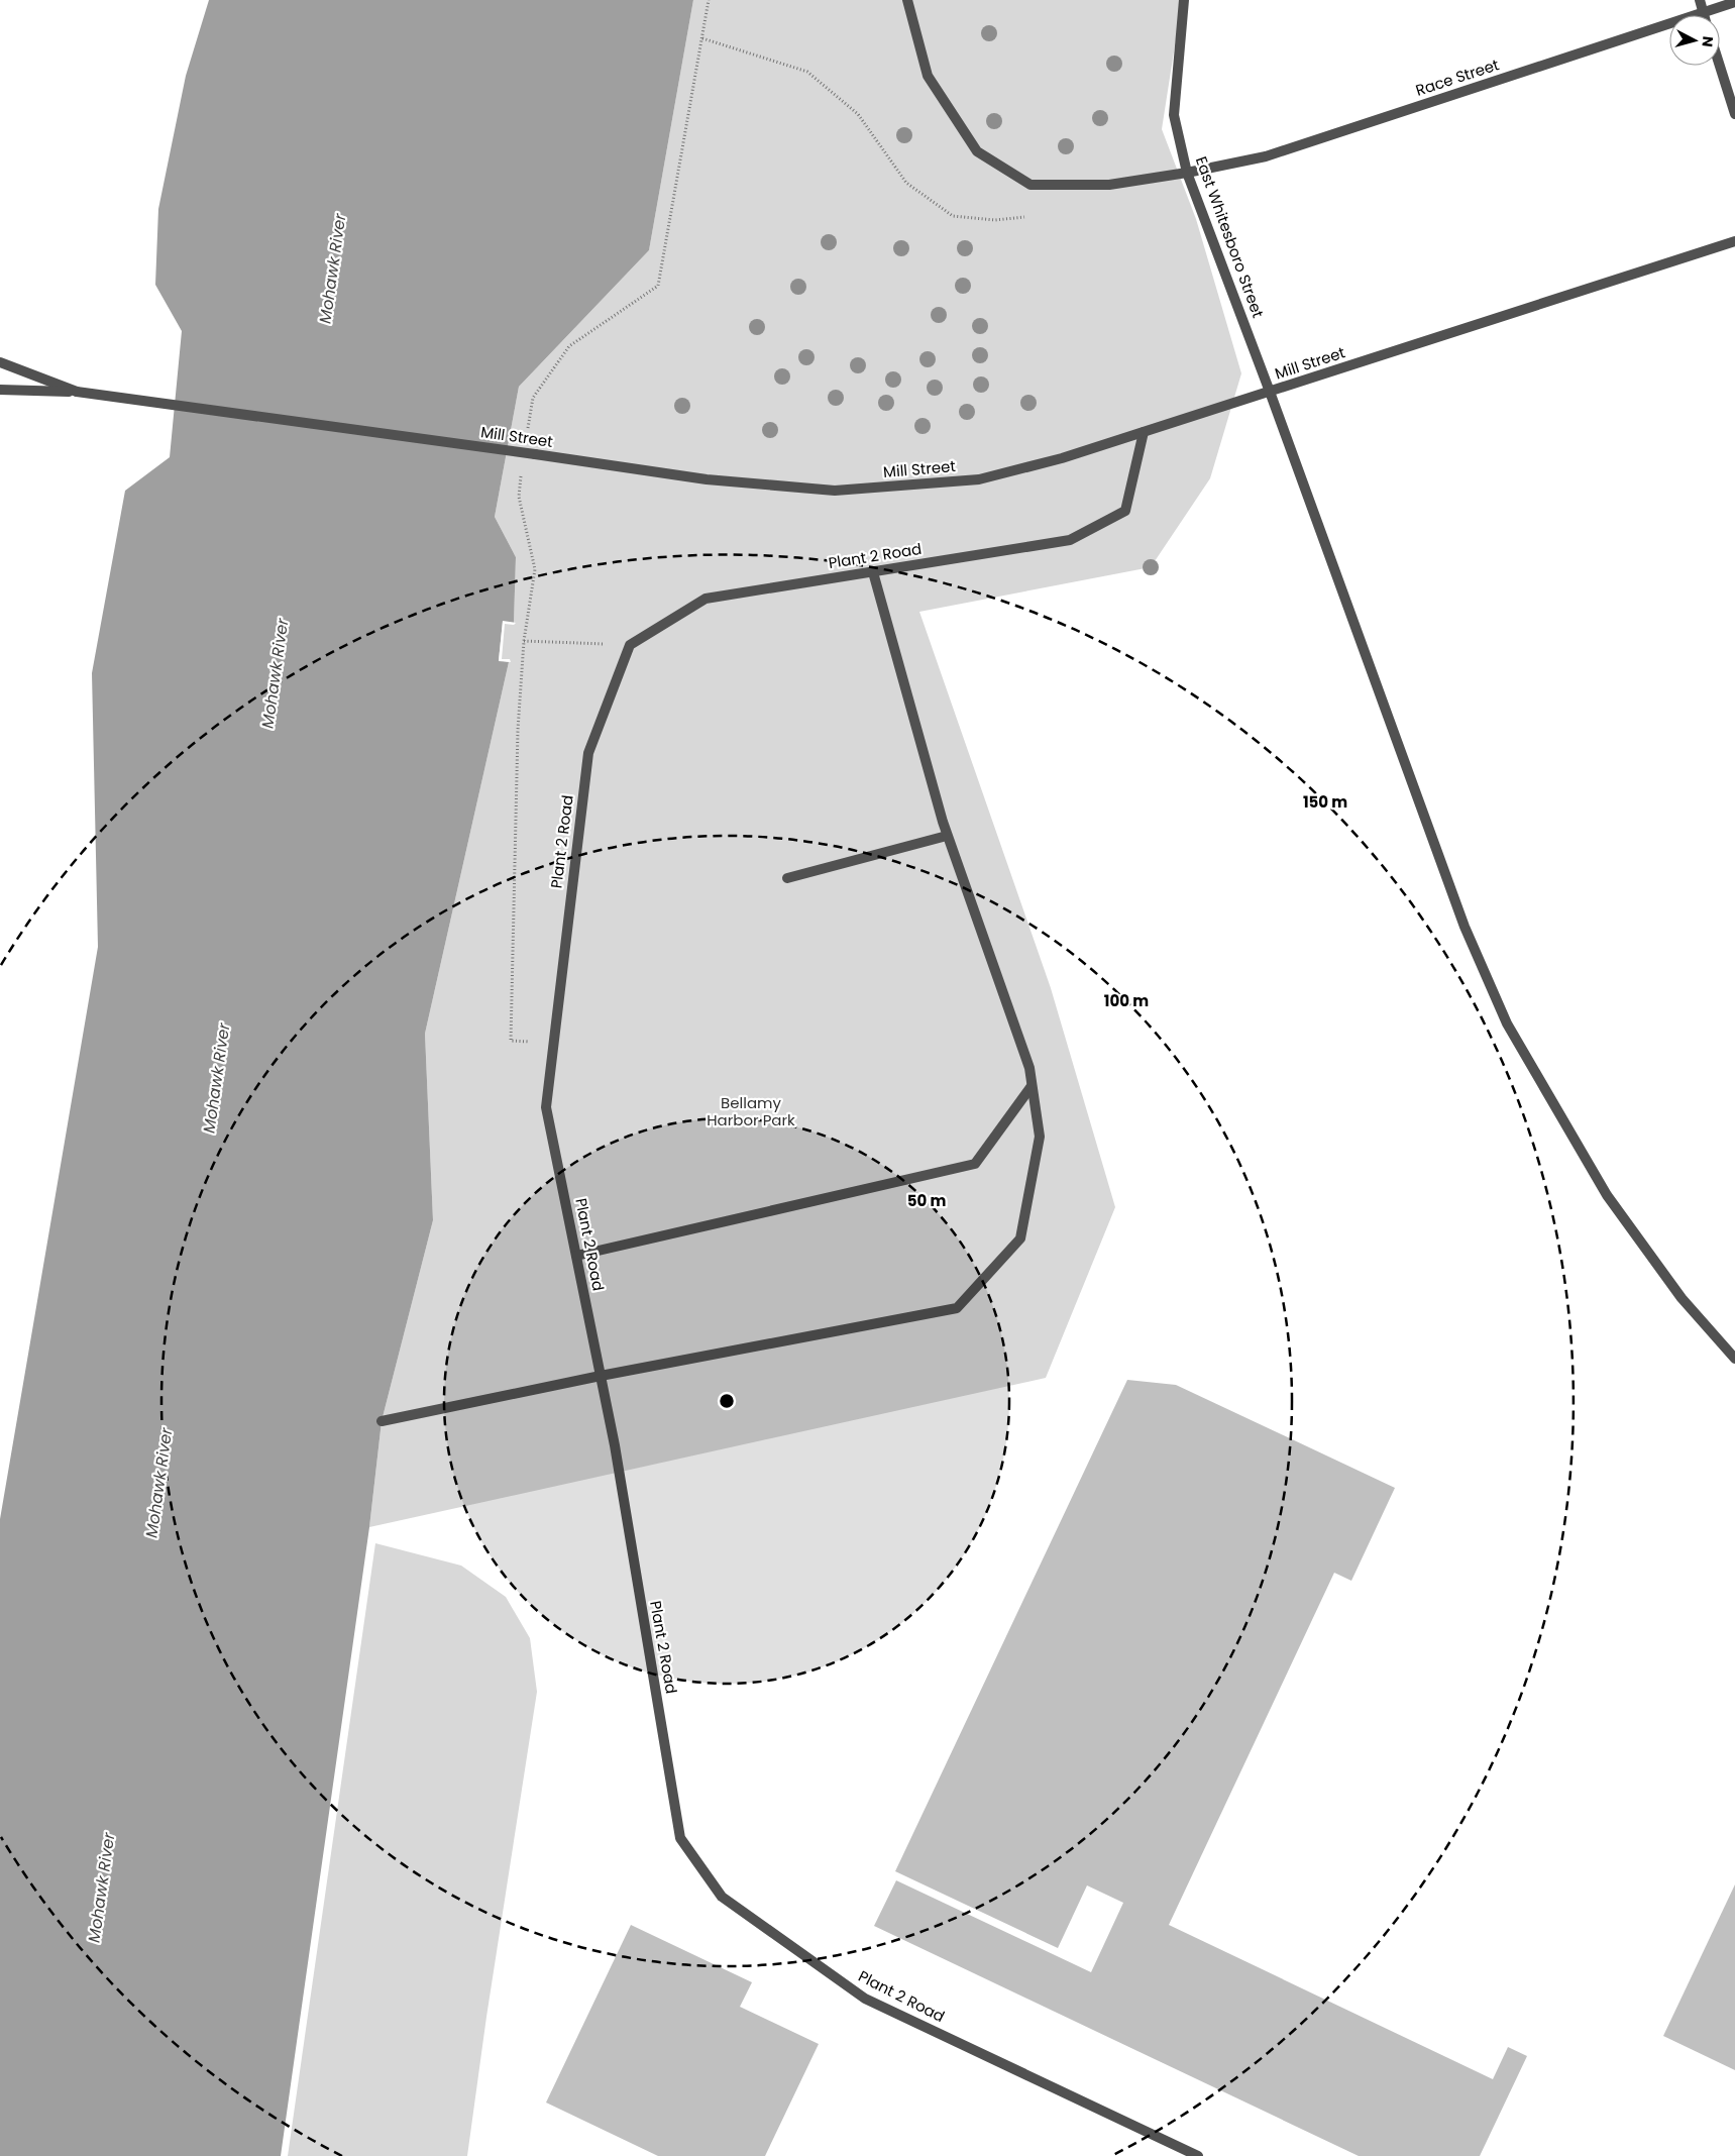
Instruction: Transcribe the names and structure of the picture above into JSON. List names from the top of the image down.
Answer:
{
  "streets": {
    "street": [
      "Race Street",
      "East Whitesboro Street",
      "Mill Street",
      "Plant 2 Road"
    ]
  },
  "crossings": [
    ["Race Street", "East Whitesboro Street"],
    ["East Whitesboro Street", "Mill Street"],
    ["Mill Street", "Plant 2 Road"]
  ],
  "water": ["Mohawk River"],
  "parks": ["Bellamy Harbor Park"],
  "north": "right",
  "rings": ["150 m", "100 m", "50 m"]
}
